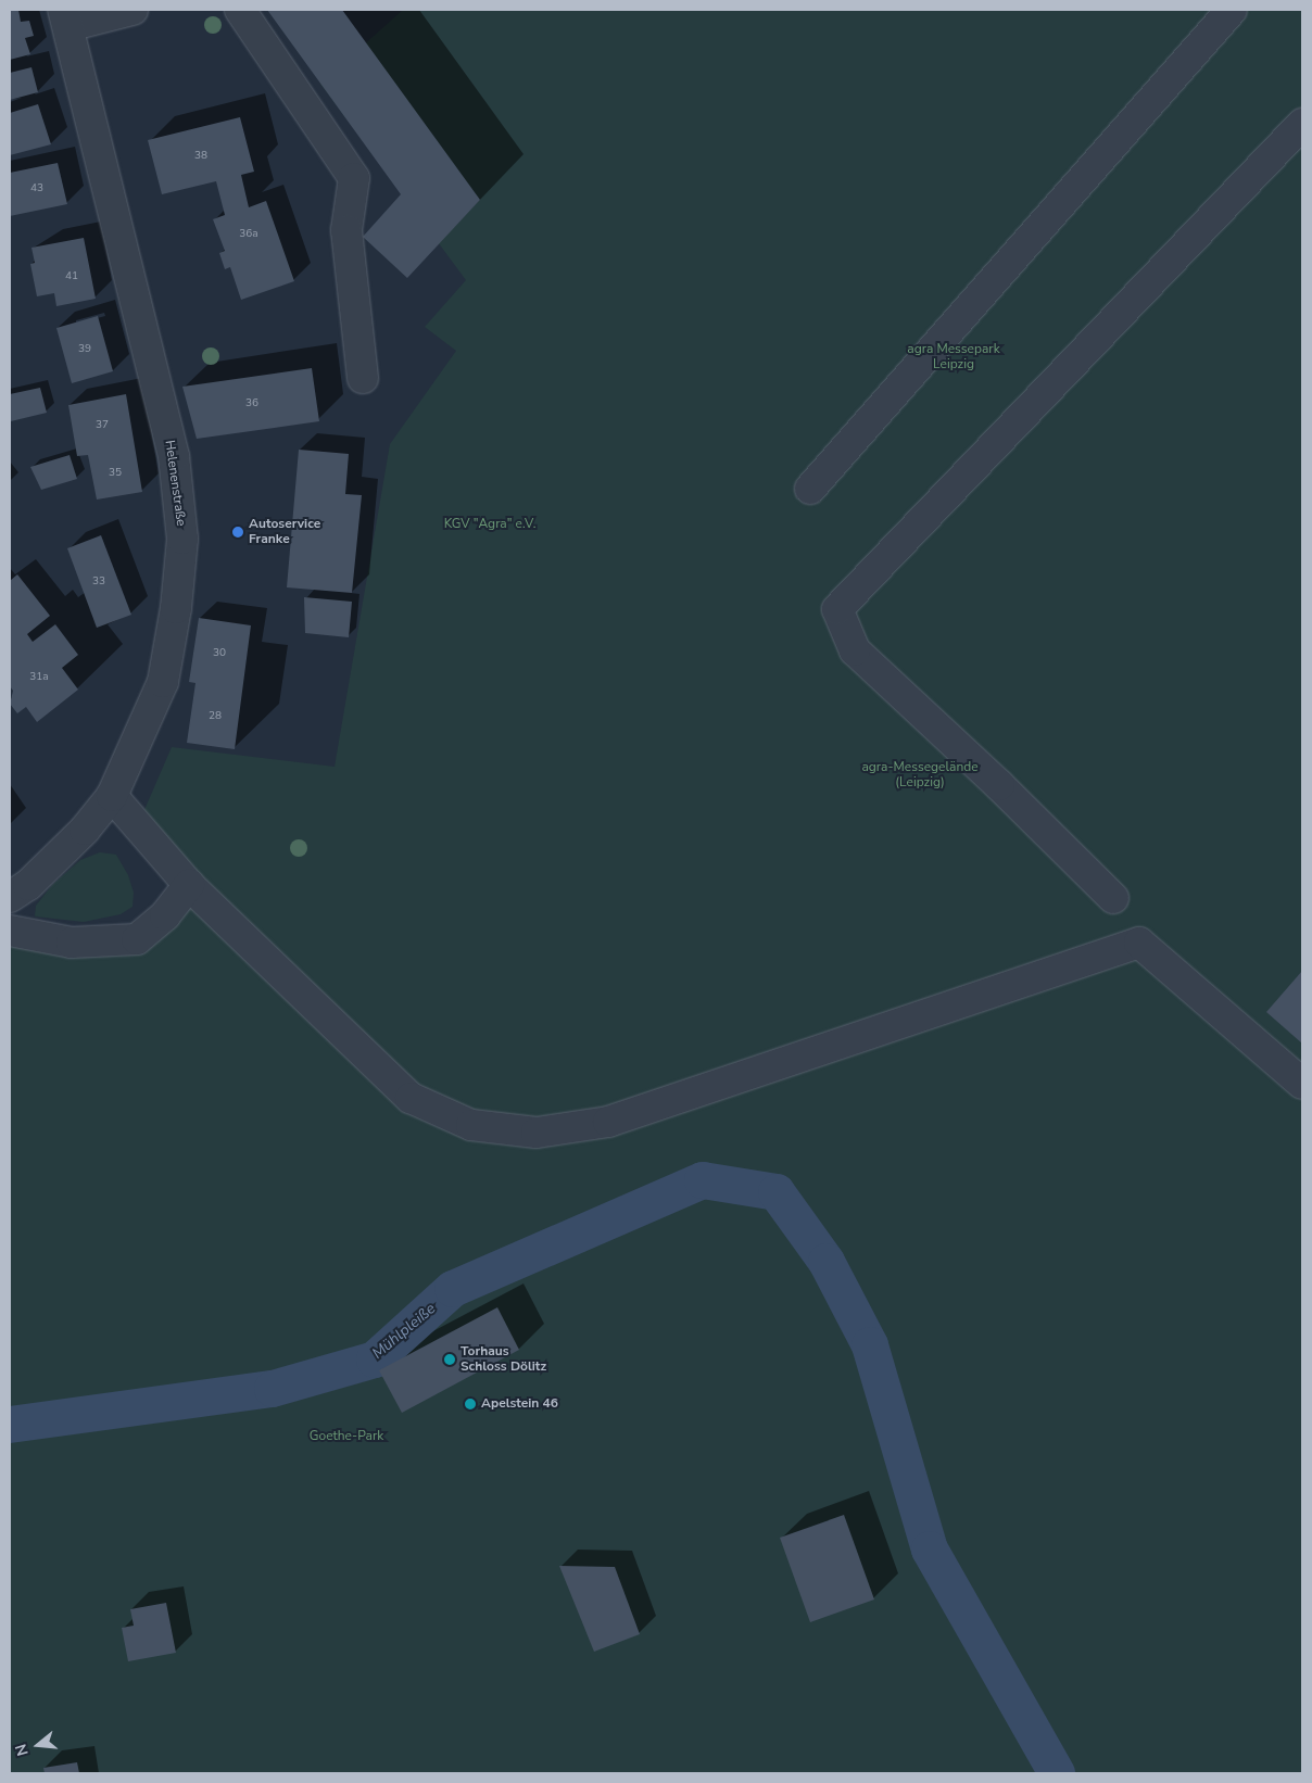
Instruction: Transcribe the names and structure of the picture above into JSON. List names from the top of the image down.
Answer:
{
  "streets": {
    "street": ["Helenenstraße"]
  },
  "water": ["Mühlpleiße"],
  "parks": [
    "agra Messepark Leipzig",
    "KGV \"Agra\" e.V.",
    "agra-Messegelände (Leipzig)",
    "Goethe-Park"
  ],
  "places": ["Autoservice Franke", "Torhaus Schloss Dölitz", "Apelstein 46"],
  "house_numbers": [
    "38",
    "43",
    "36a",
    "41",
    "39",
    "36",
    "37",
    "35",
    "33",
    "30",
    "31a",
    "28"
  ],
  "north": "left"
}
